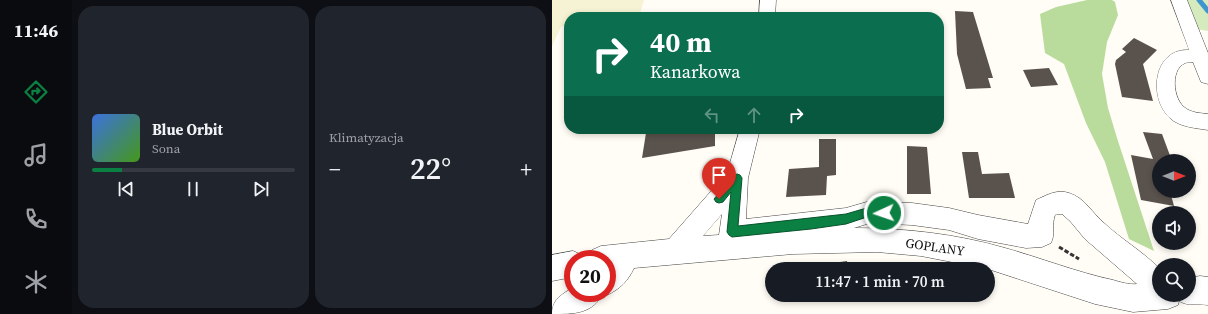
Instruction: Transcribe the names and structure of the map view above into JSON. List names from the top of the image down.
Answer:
{
  "streets": {
    "street": ["GOPLANY"]
  },
  "north": "right",
  "page": {
    "tabs": "11:46",
    "tile": "Klimatyzacja",
    "turn": ["40 m", "Kanarkowa"],
    "song": ["Blue Orbit", "Sona"],
    "heat": ["−", "22°", "+"],
    "limit": "20",
    "trip": "11:47 · 1 min · 70 m"
  }
}
